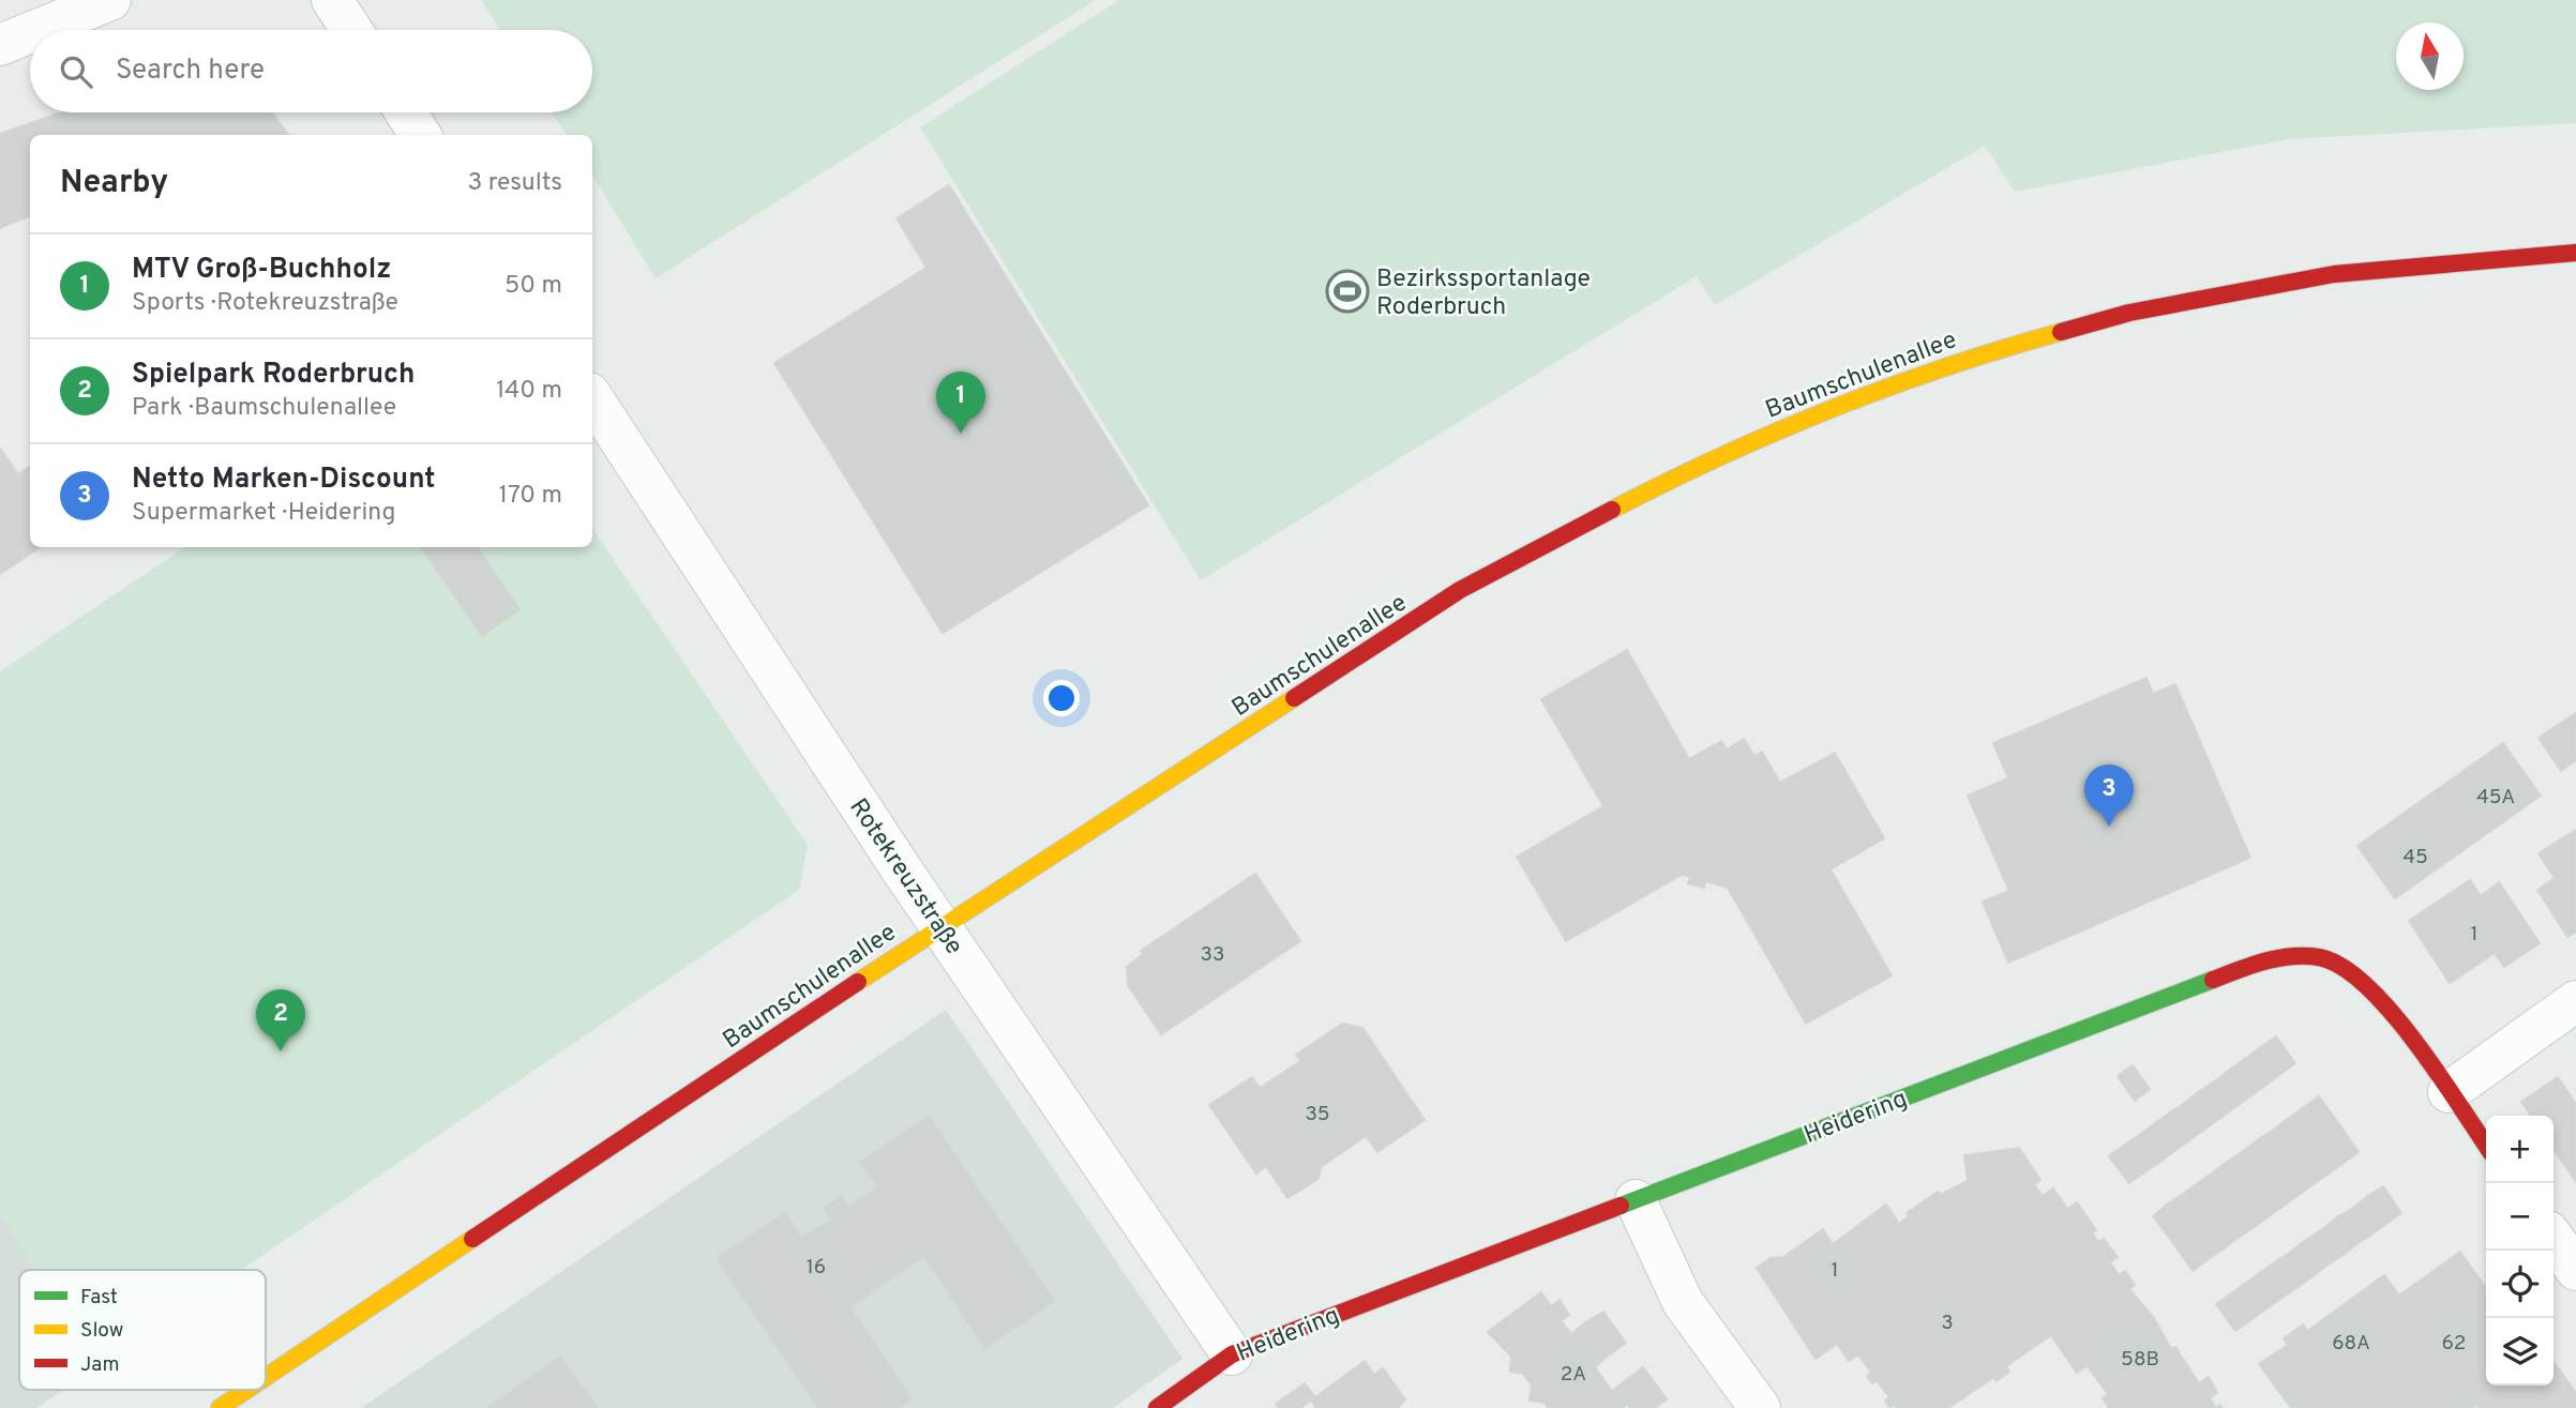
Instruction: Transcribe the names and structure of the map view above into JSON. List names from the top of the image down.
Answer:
{
  "streets": {
    "main road": ["Baumschulenallee", "Heidering"],
    "street": ["Rotekreuzstraße"]
  },
  "crossings": [
    ["Baumschulenallee", "Rotekreuzstraße"],
    ["Rotekreuzstraße", "Heidering"]
  ],
  "places": {
    "sports": ["Bezirkssportanlage Roderbruch"]
  },
  "house_numbers": [
    "45A",
    "45",
    "1",
    "33",
    "35",
    "16",
    "1",
    "3",
    "68A",
    "62",
    "58B",
    "2A"
  ],
  "legend": ["Fast", "Slow", "Jam"],
  "north": "top",
  "page": {
    "search": "Search here",
    "heading": ["Nearby", "3 results"],
    "list": [
      {
        "mark": "1",
        "name": "MTV Groß-Buchholz",
        "note": "Sports · Rotekreuzstraße",
        "value": "50 m"
      },
      {
        "mark": "2",
        "name": "Spielpark Roderbruch",
        "note": "Park · Baumschulenallee",
        "value": "140 m"
      },
      {
        "mark": "3",
        "name": "Netto Marken-Discount",
        "note": "Supermarket · Heidering",
        "value": "170 m"
      }
    ],
    "pins": ["1", "3", "2"],
    "map_buttons": ["+", "−"]
  }
}
